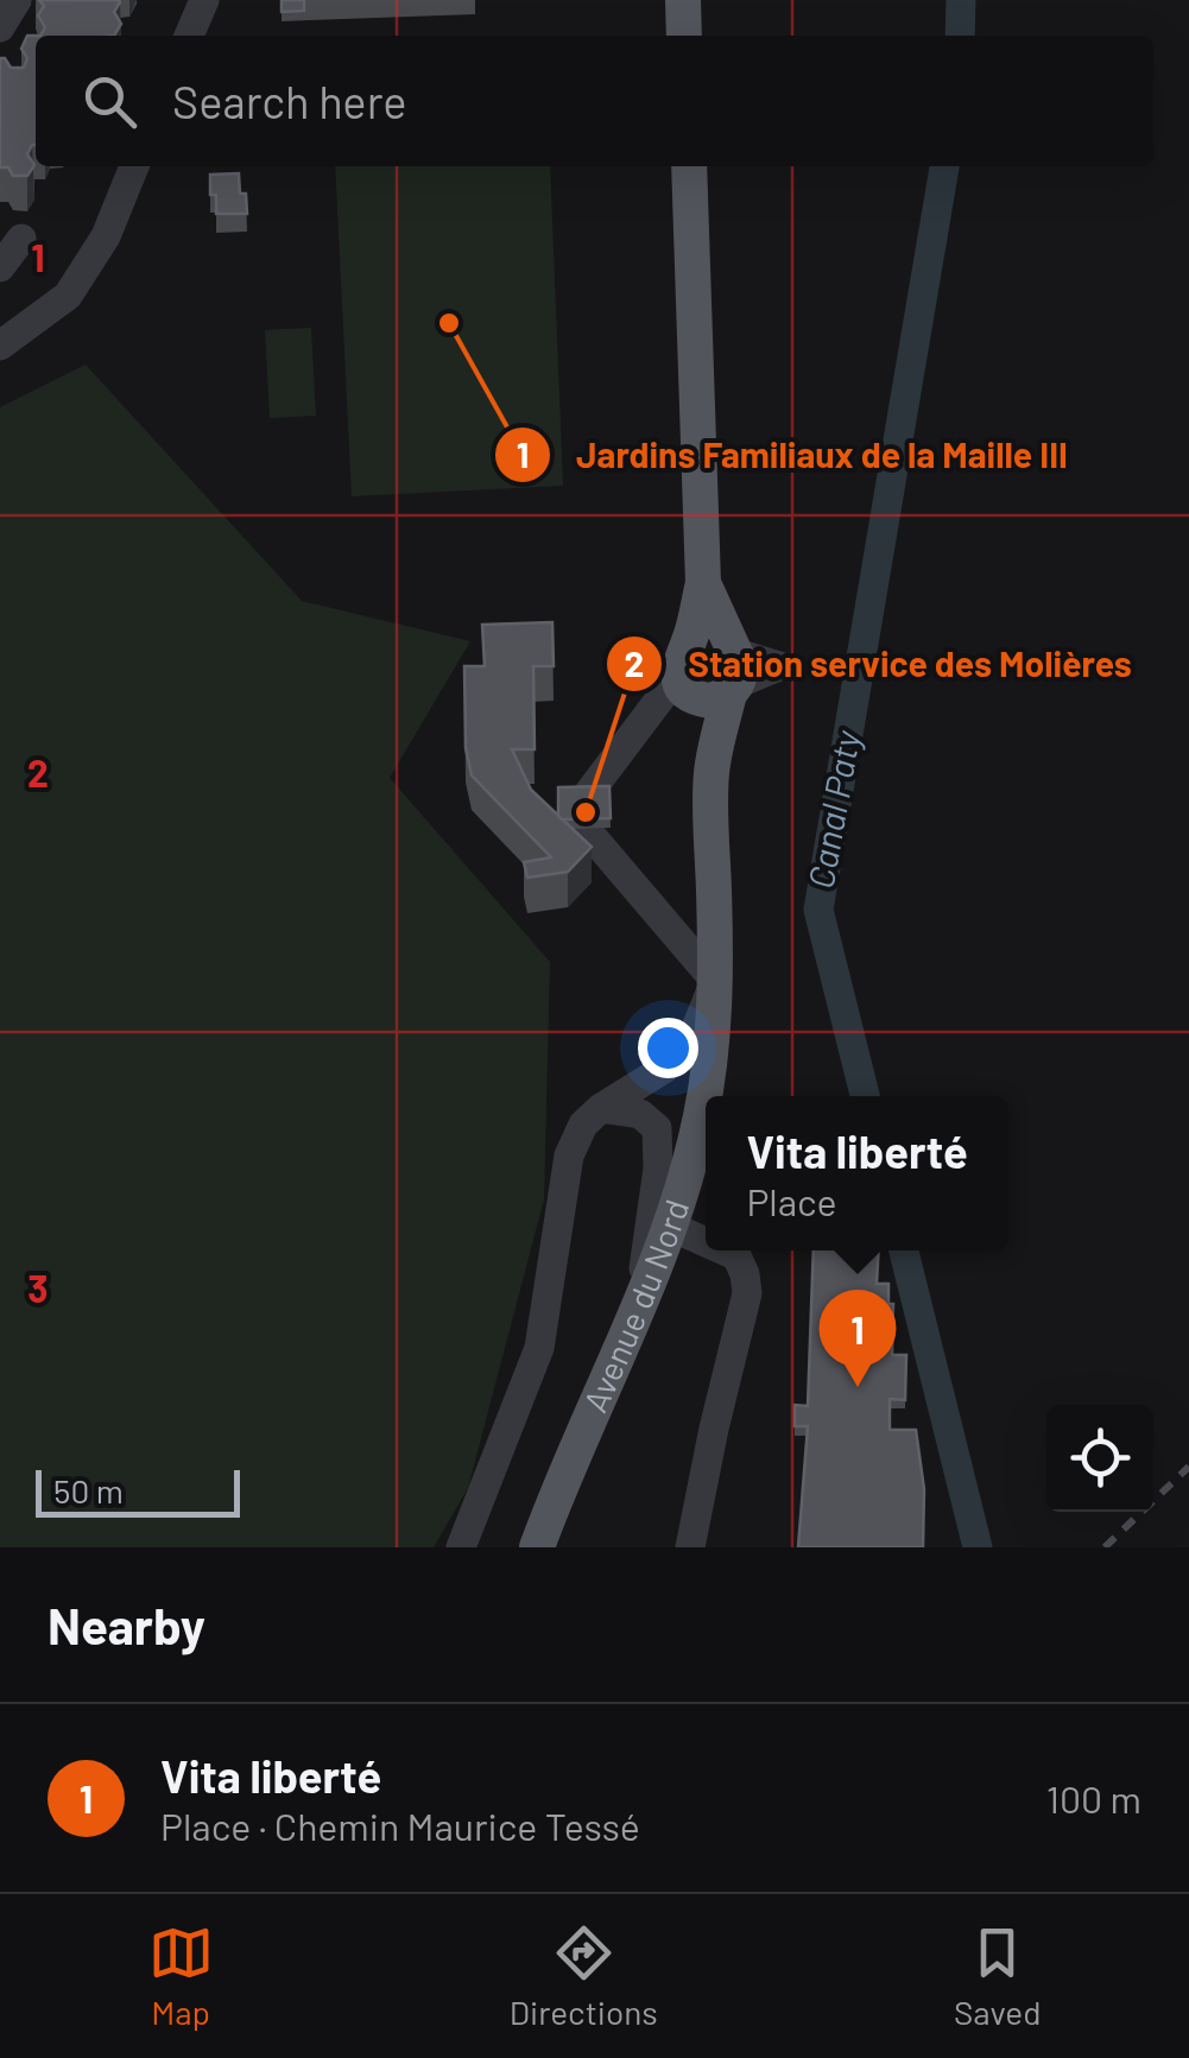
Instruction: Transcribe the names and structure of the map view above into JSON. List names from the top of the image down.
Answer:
{
  "streets": {
    "main road": ["Avenue du Nord"]
  },
  "water": ["Canal Paty"],
  "places": ["Jardins Familiaux de la Maille III", "Station service des Molières"],
  "scale_bar": "50 m",
  "page": {
    "search": "Search here",
    "popup": ["Vita liberté", "Place"],
    "pins": "1",
    "scale": "50 m",
    "heading": "Nearby",
    "list": [
      {
        "mark": "1",
        "name": "Vita liberté",
        "note": "Place · Chemin Maurice Tessé",
        "value": "100 m"
      }
    ],
    "nav": ["Map", "Directions", "Saved"]
  },
  "grid": {
    "rows": ["1", "2", "3"]
  }
}
